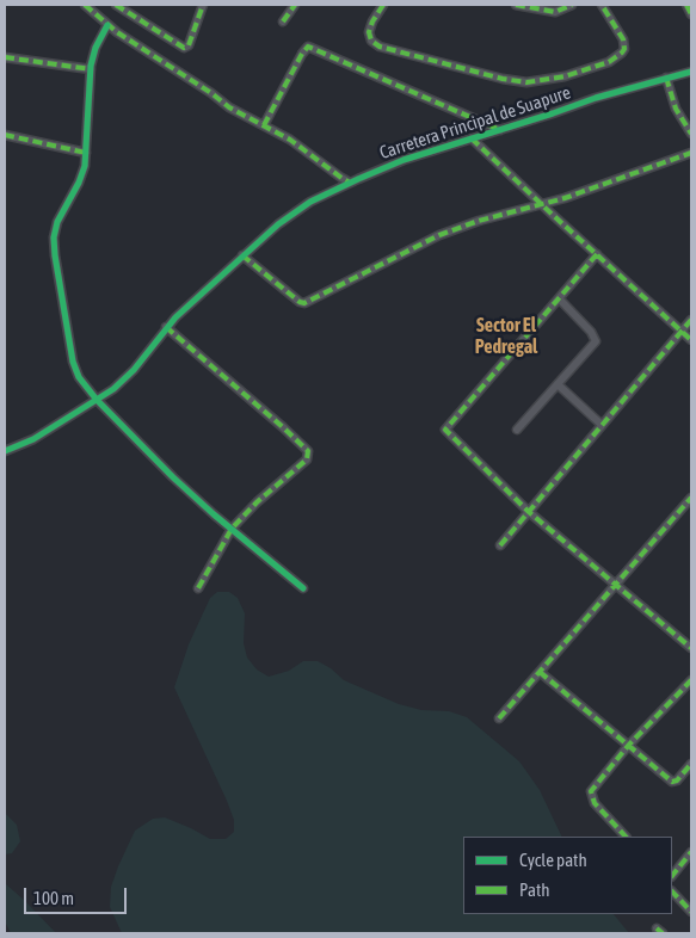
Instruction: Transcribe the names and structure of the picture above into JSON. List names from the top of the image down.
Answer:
{
  "streets": {
    "street": ["Carretera Principal de Suapure"]
  },
  "districts": ["Sector El Pedregal"],
  "legend": ["Cycle path", "Path"],
  "scale_bar": "100 m"
}
